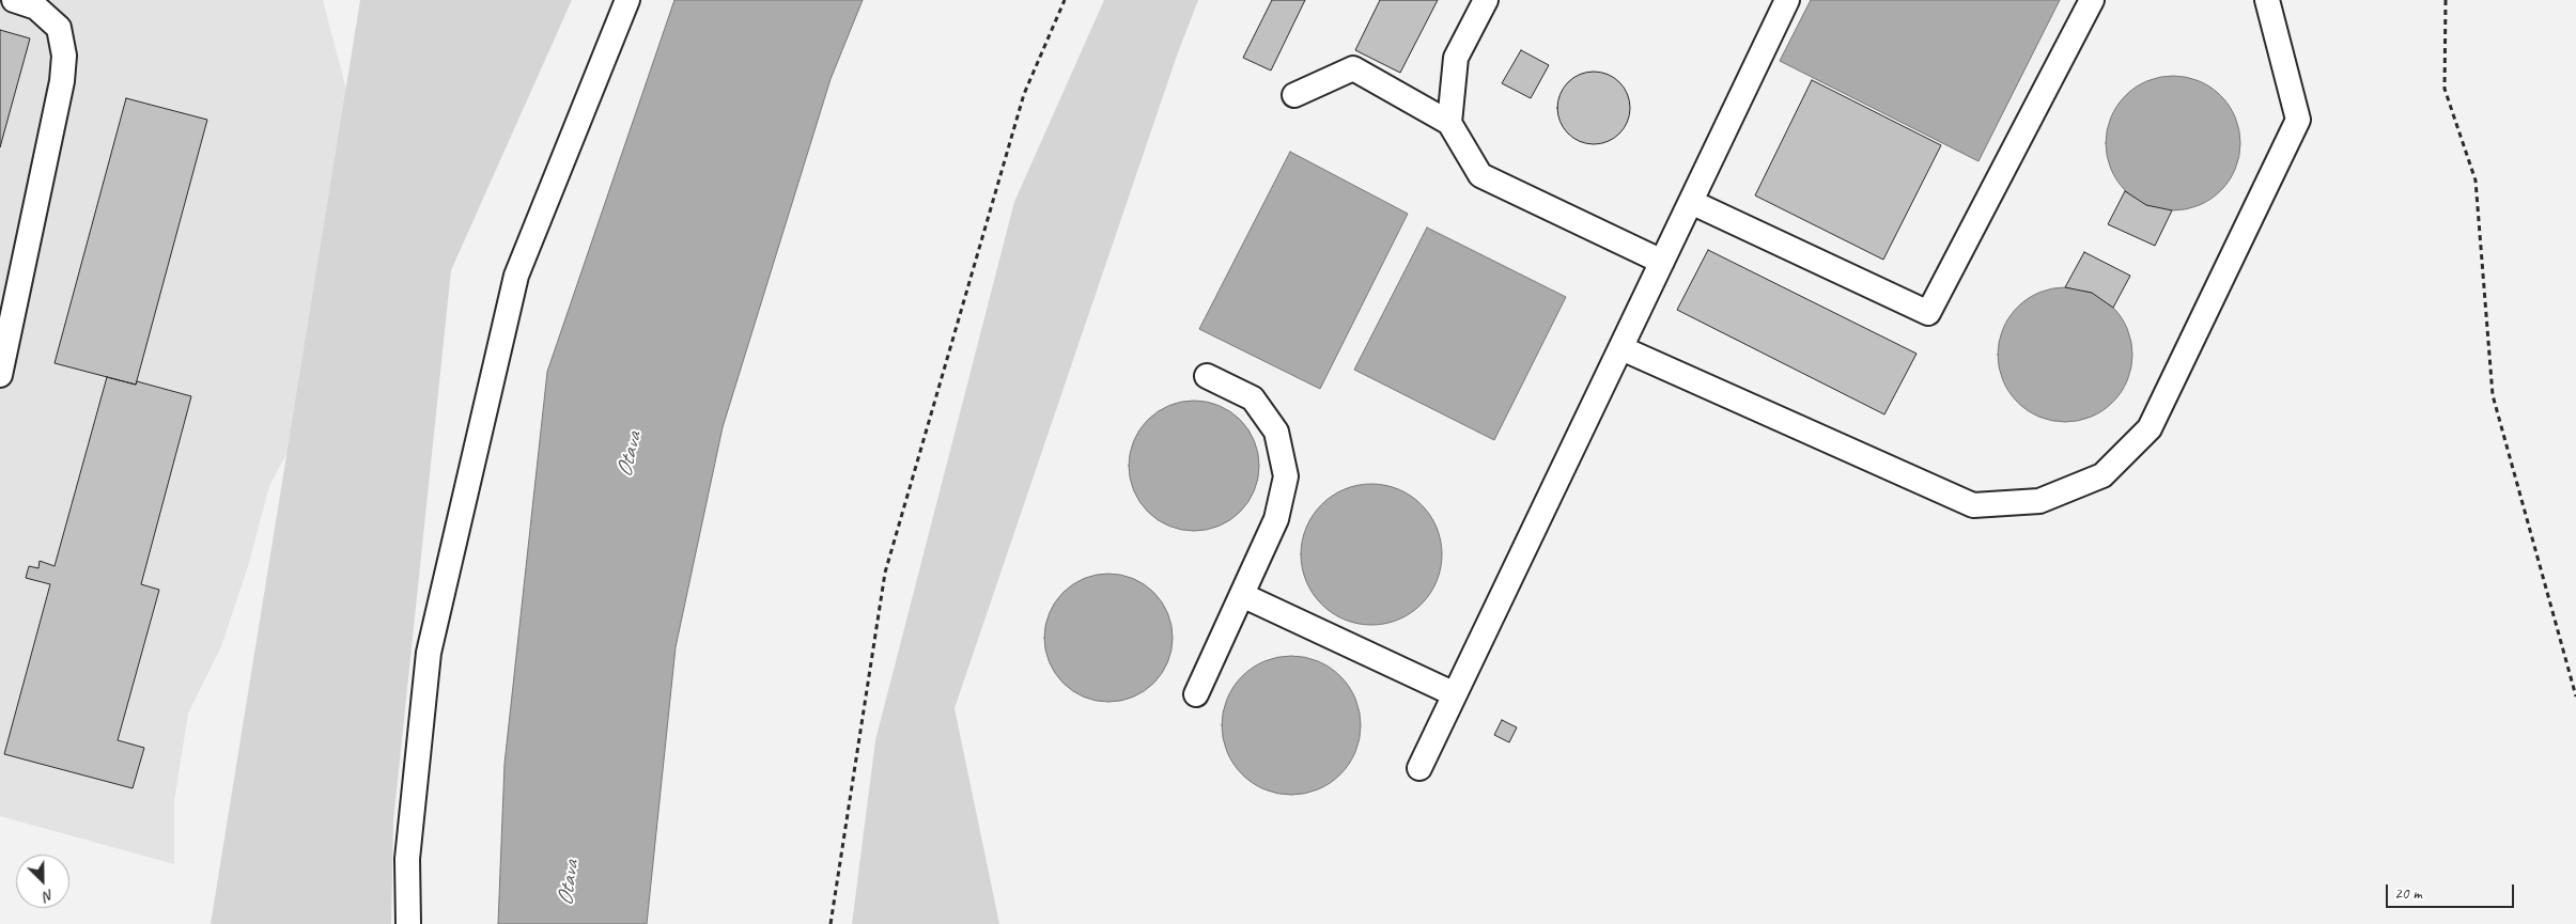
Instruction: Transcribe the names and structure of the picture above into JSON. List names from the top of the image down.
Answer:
{
  "water": ["Otava"],
  "scale_bar": "20 m",
  "north": "bottom right"
}
